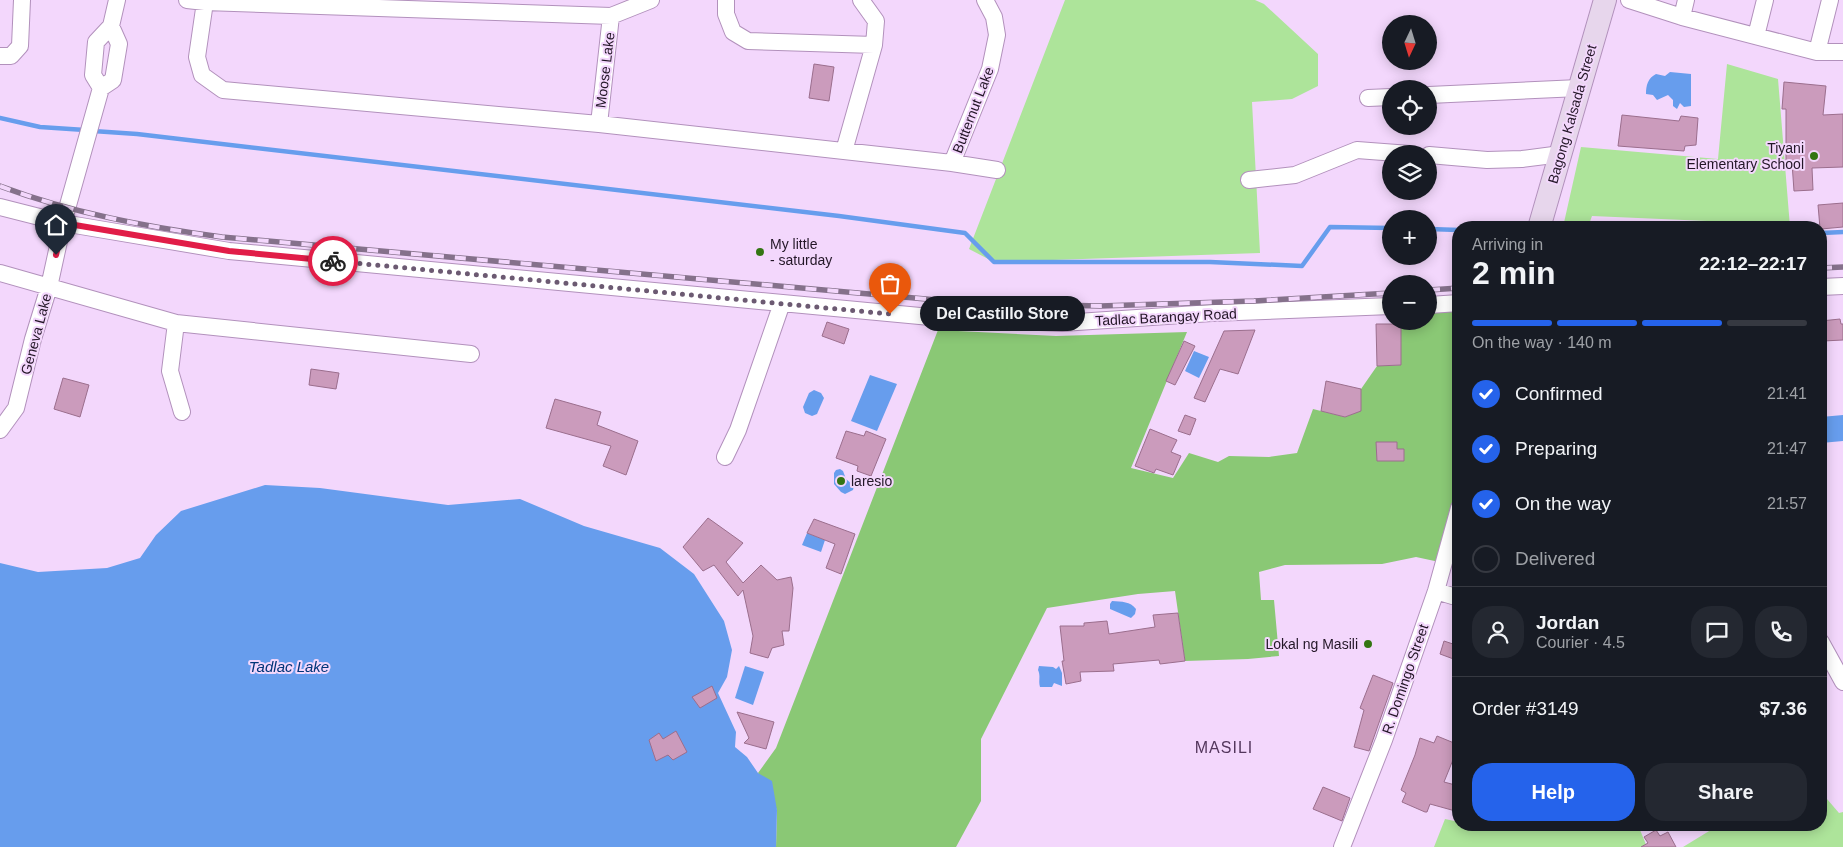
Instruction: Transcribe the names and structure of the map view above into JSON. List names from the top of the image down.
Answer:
{
  "streets": {
    "street": [
      "Moose Lake",
      "Butternut Lake",
      "Bagong Kalsada Street",
      "Tadlac Barangay Road",
      "Geneva Lake",
      "R. Domingo Street"
    ]
  },
  "crossings": [
    ["Tadlac Barangay Road", "Geneva Lake"]
  ],
  "districts": ["MASILI"],
  "water": ["Tadlac Lake"],
  "places": [
    "Tiyani Elementary School",
    "My little - saturday",
    "Del Castillo Store",
    "laresio",
    "Lokal ng Masili"
  ],
  "north": "bottom",
  "page": {
    "map_buttons": ["+", "−"],
    "heading": ["2 min", "Arriving in", "22:12–22:17"],
    "panel": [
      "Jordan",
      "Courier · 4.5",
      "Order #3149",
      "$7.36"
    ],
    "bubble": "Del Castillo Store",
    "bar": "On the way · 140 m",
    "list": [
      ["Confirmed", "21:41"],
      ["Preparing", "21:47"],
      ["On the way", "21:57"],
      "Delivered"
    ],
    "buttons": ["Help", "Share"]
  }
}
